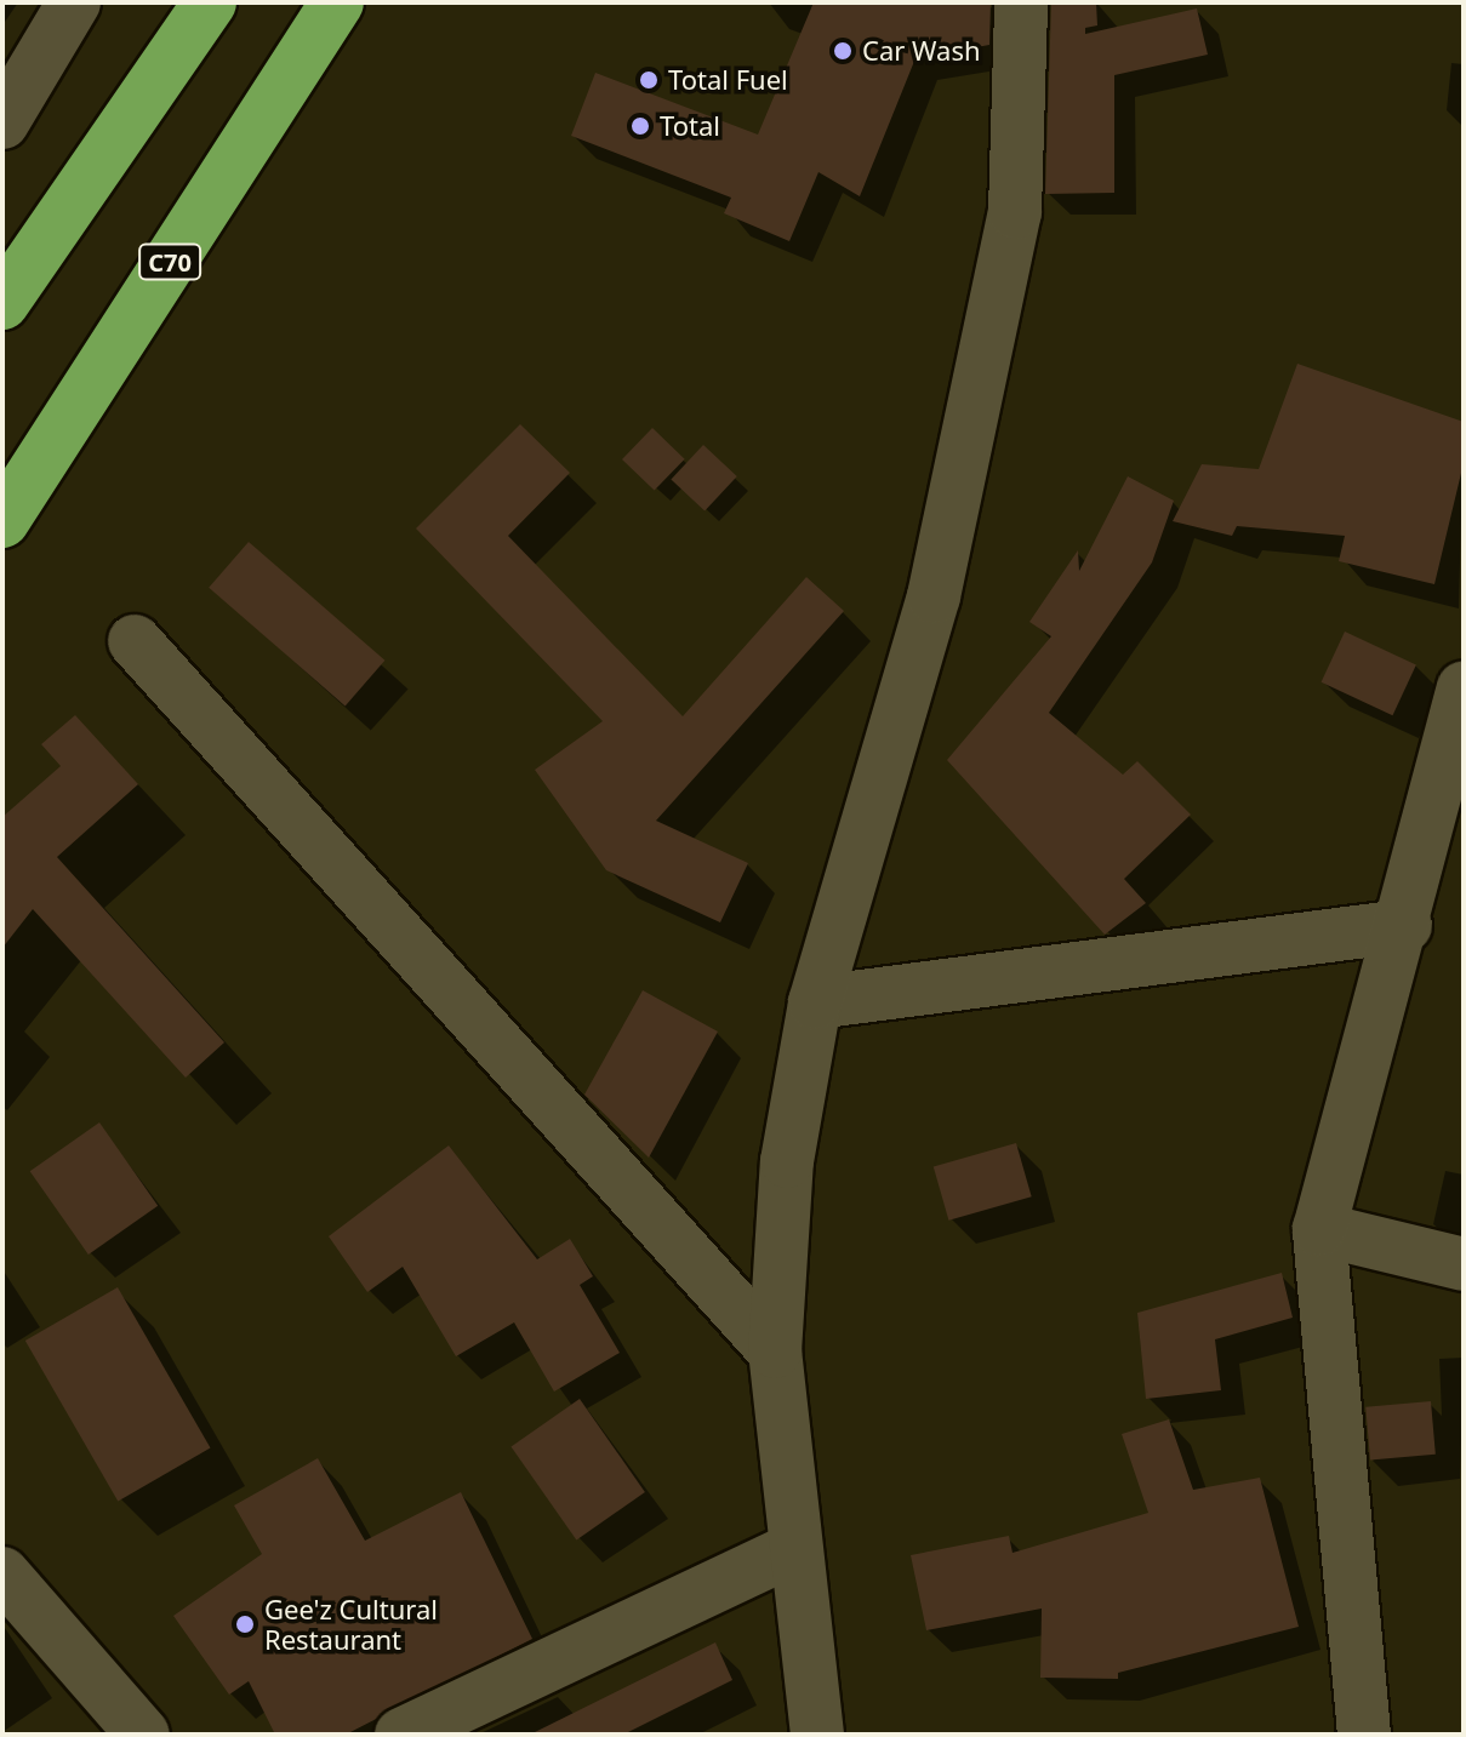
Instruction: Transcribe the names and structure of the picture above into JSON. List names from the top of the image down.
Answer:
{
  "streets": {
    "highway": ["C70"]
  },
  "places": [
    "Car Wash",
    "Total Fuel",
    "Total",
    "Gee'z Cultural Restaurant"
  ]
}
